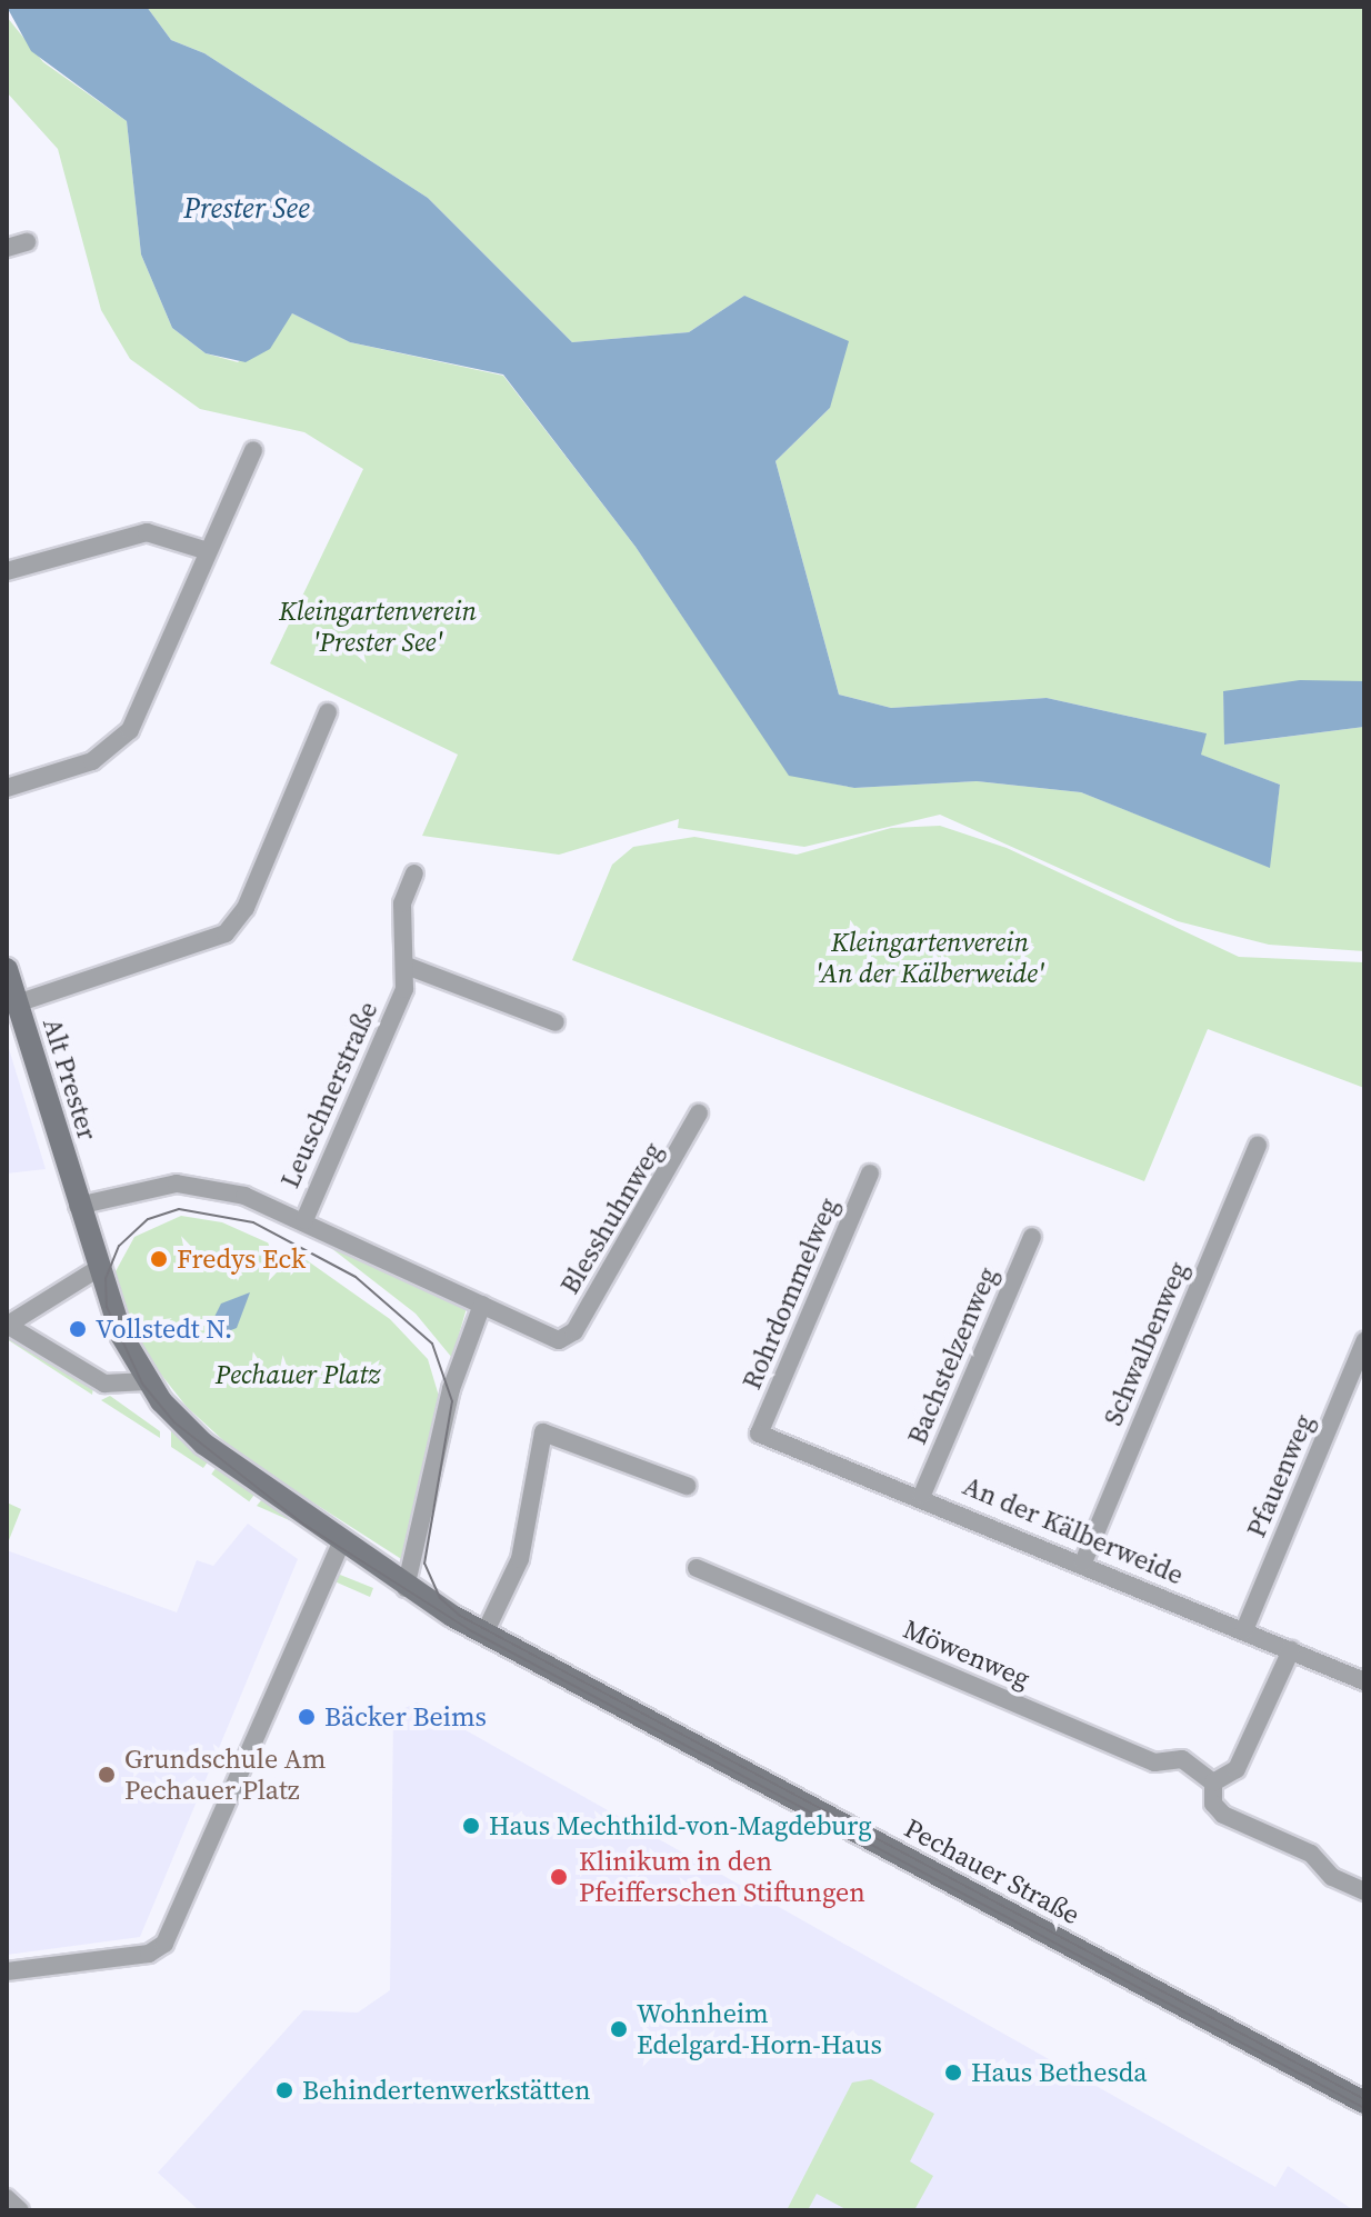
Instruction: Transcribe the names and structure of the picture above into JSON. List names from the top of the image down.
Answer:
{
  "streets": {
    "main road": ["Alt Prester", "Pechauer Straße"],
    "street": [
      "Leuschnerstraße",
      "Blesshuhnweg",
      "Rohrdommelweg",
      "Schwalbenweg",
      "Bachstelzenweg",
      "Pfauenweg",
      "An der Kälberweide",
      "Möwenweg"
    ]
  },
  "crossings": [
    ["Leuschnerstraße", "Blesshuhnweg"],
    ["Rohrdommelweg", "An der Kälberweide"],
    ["Schwalbenweg", "An der Kälberweide"],
    ["Bachstelzenweg", "An der Kälberweide"],
    ["Pfauenweg", "An der Kälberweide"]
  ],
  "water": ["Prester See"],
  "parks": ["Kleingartenverein 'Prester See'", "Kleingartenverein 'An der Kälberweide'", "Pechauer Platz"],
  "places": [
    "Fredys Eck",
    "Vollstedt N.",
    "Bäcker Beims",
    "Grundschule Am Pechauer Platz",
    "Haus Mechthild-von-Magdeburg",
    "Klinikum in den Pfeifferschen Stiftungen",
    "Wohnheim Edelgard-Horn-Haus",
    "Haus Bethesda",
    "Behindertenwerkstätten"
  ]
}
